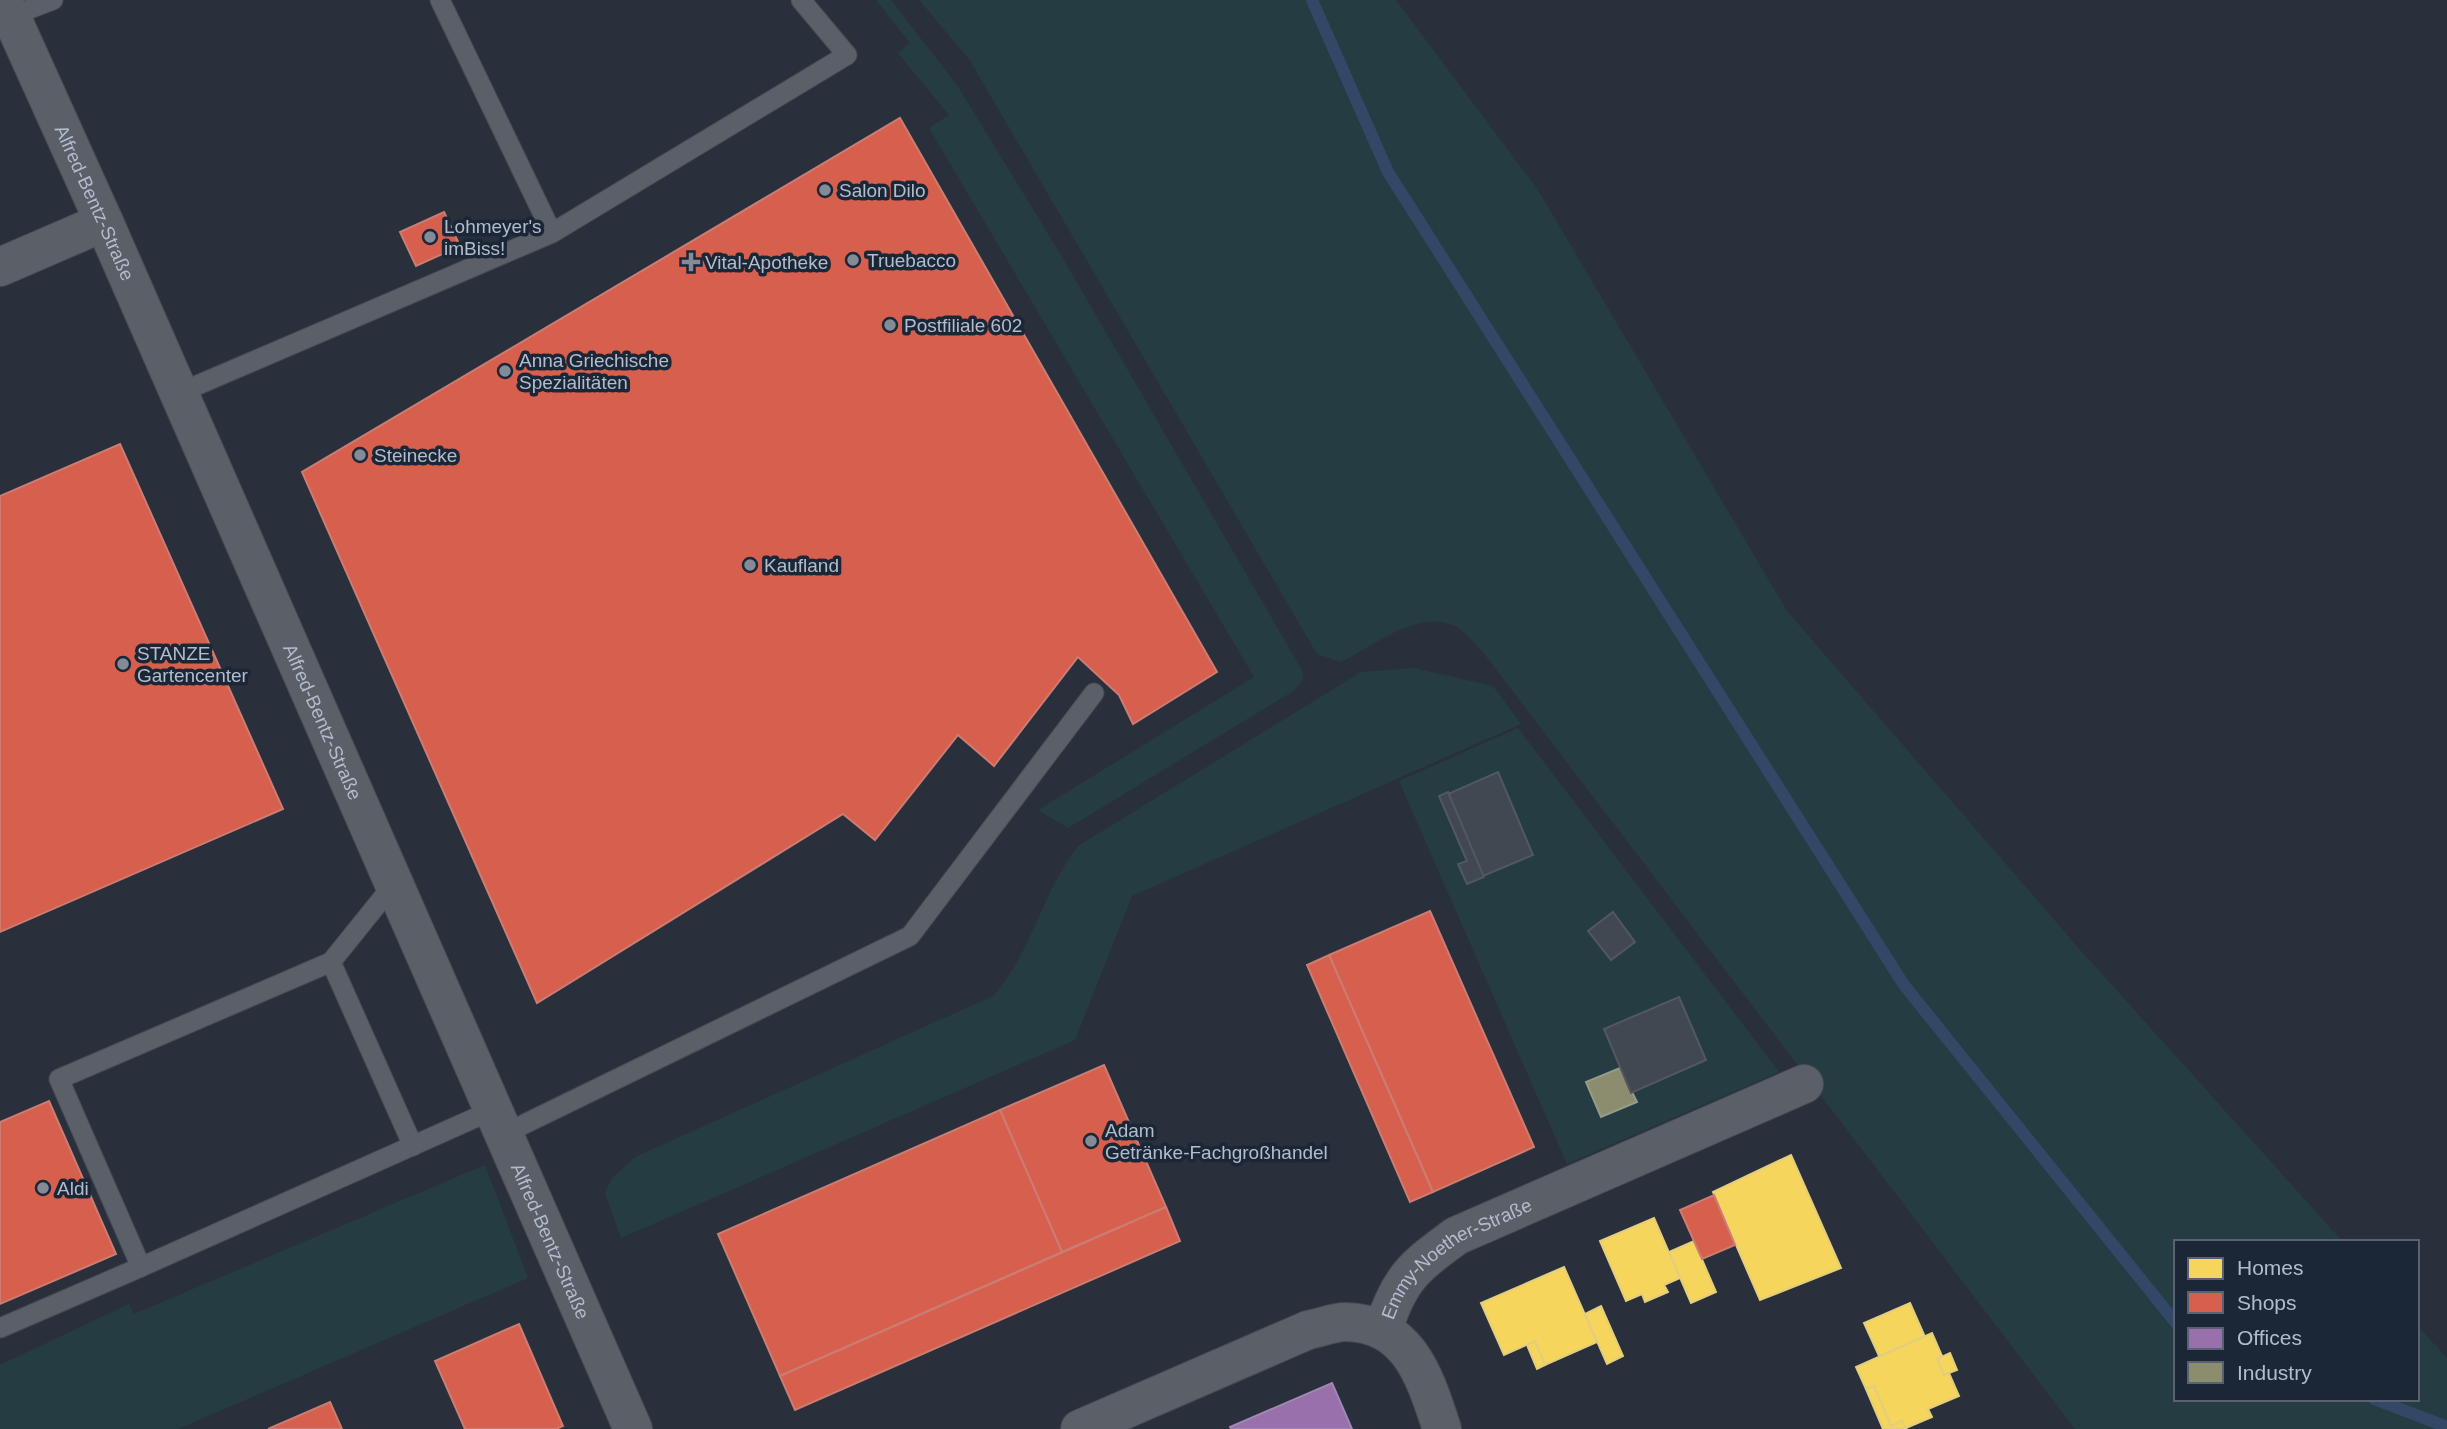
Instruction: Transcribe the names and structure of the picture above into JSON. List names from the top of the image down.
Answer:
{
  "streets": {
    "street": ["Alfred-Bentz-Straße", "Emmy-Noether-Straße"]
  },
  "places": {
    "other": [
      "Salon Dilo",
      "Lohmeyer's imBiss!",
      "Truebacco",
      "Postfiliale 602",
      "Anna Griechische Spezialitäten",
      "Steinecke",
      "Kaufland",
      "STANZE Gartencenter",
      "Adam Getränke-Fachgroßhandel",
      "Aldi"
    ],
    "health": ["Vital-Apotheke"]
  },
  "legend": [
    "Homes",
    "Shops",
    "Offices",
    "Industry"
  ]
}
